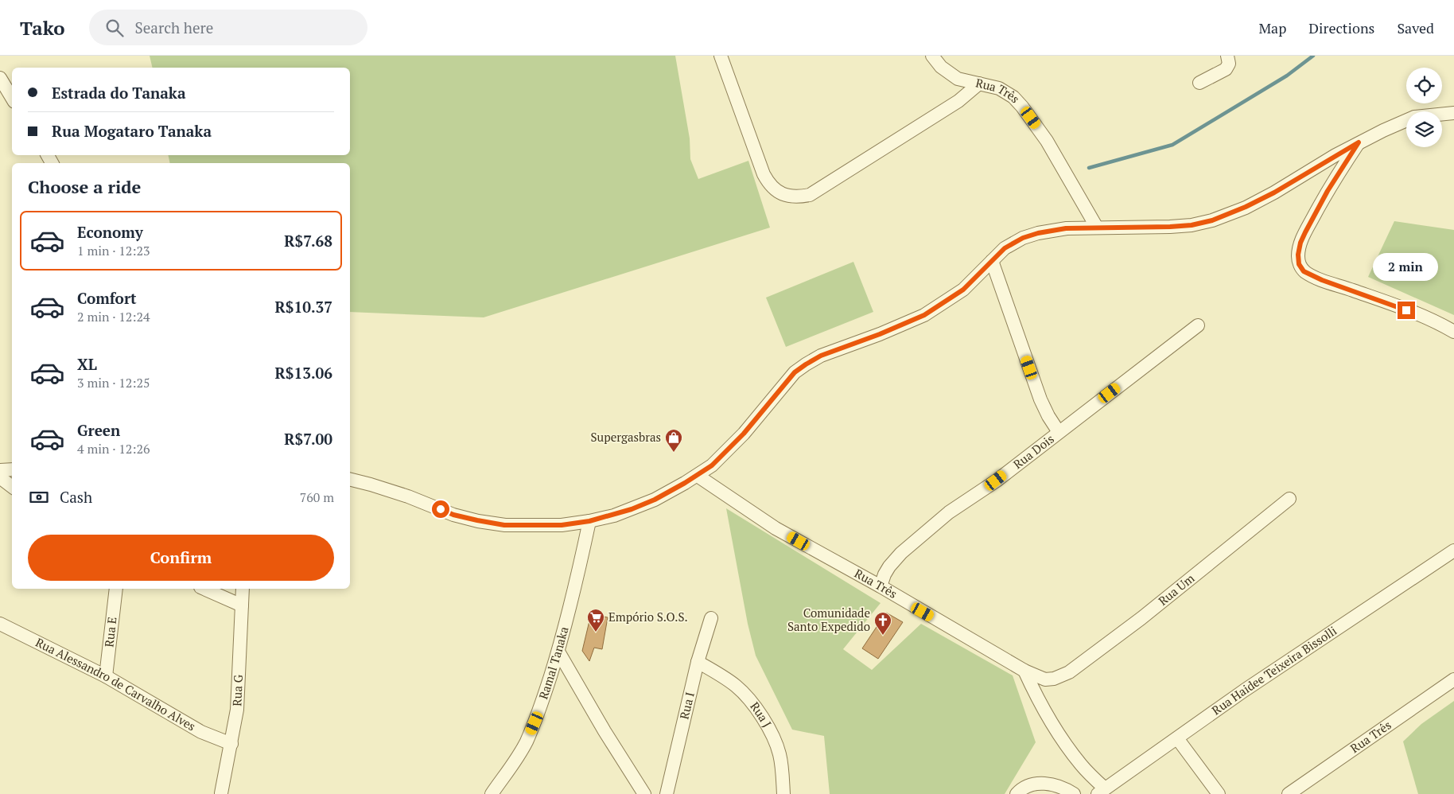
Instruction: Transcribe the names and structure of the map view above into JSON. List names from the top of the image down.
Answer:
{
  "streets": {
    "street": [
      "Rua Três",
      "Rua Dois",
      "Rua Um",
      "Rua E",
      "Ramal Tanaka",
      "Rua Haidee Teixeira Bissolli",
      "Rua Alessandro de Carvalho Alves",
      "Rua G",
      "Rua I",
      "Rua J"
    ]
  },
  "crossings": [
    ["Rua Três", "Rua Dois"],
    ["Rua Três", "Rua Um"],
    ["Rua E", "Rua Alessandro de Carvalho Alves"],
    ["Rua Alessandro de Carvalho Alves", "Rua G"],
    ["Rua I", "Rua J"]
  ],
  "places": {
    "shop": ["Supergasbras"],
    "supermarket": ["Empório S.O.S."],
    "church": ["Comunidade Santo Expedido"]
  },
  "page": {
    "header": "Tako",
    "search": "Search here",
    "nav": ["Map", "Directions", "Saved"],
    "banner": ["Estrada do Tanaka", "Rua Mogataro Tanaka"],
    "heading": "Choose a ride",
    "list": [
      {
        "name": "Economy",
        "note": "1 min · 12:23",
        "value": "R$7.68"
      },
      {
        "name": "Comfort",
        "note": "2 min · 12:24",
        "value": "R$10.37"
      },
      {
        "name": "XL",
        "note": "3 min · 12:25",
        "value": "R$13.06"
      },
      {
        "name": "Green",
        "note": "4 min · 12:26",
        "value": "R$7.00"
      }
    ],
    "bubble": "2 min",
    "pay": ["Cash", "760 m"],
    "buttons": "Confirm"
  }
}
